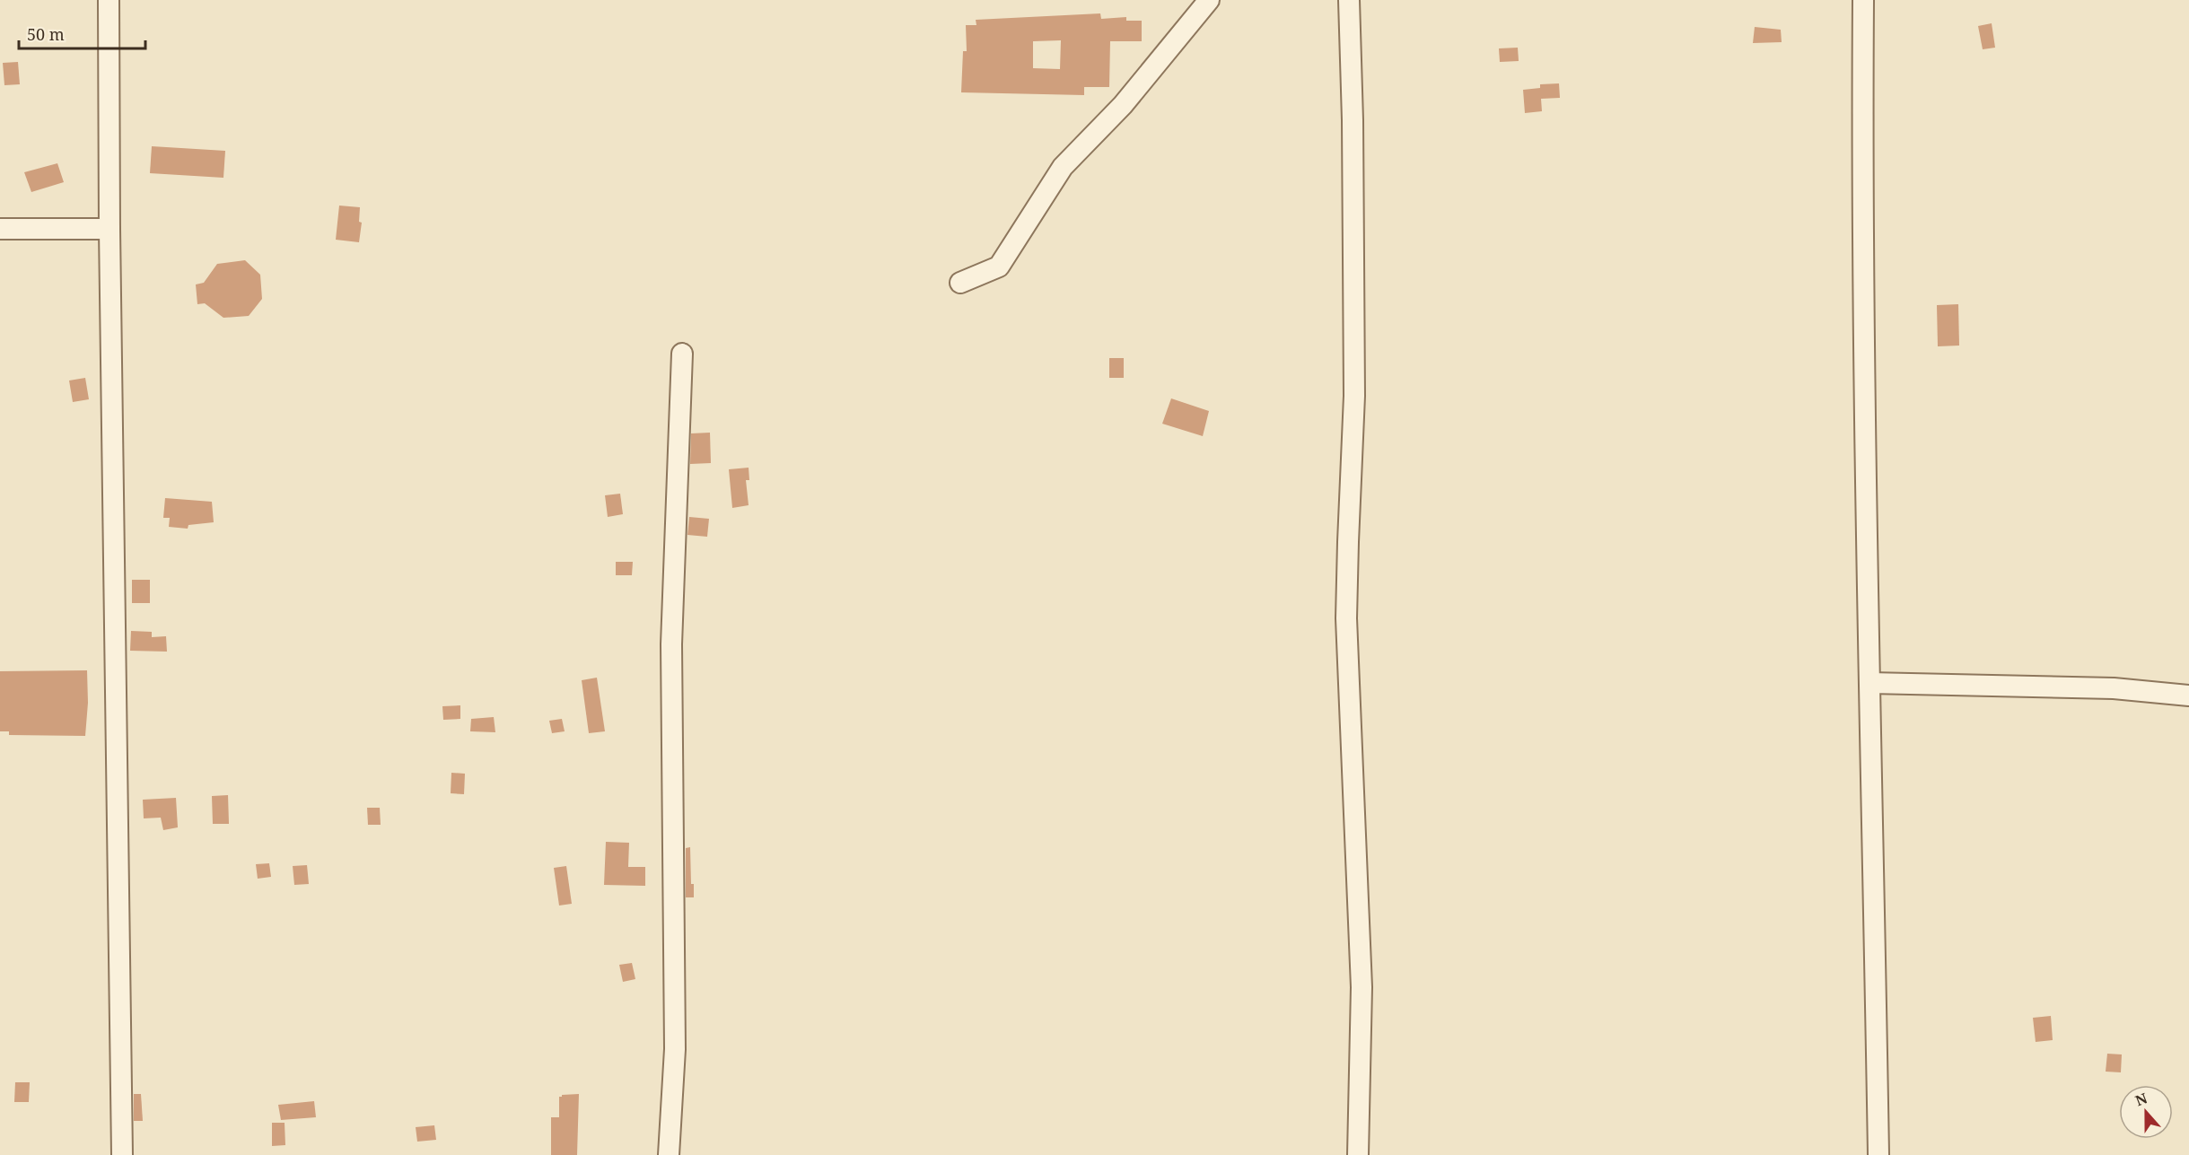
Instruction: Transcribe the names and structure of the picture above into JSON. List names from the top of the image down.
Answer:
{
  "scale_bar": "50 m",
  "north": "top"
}
